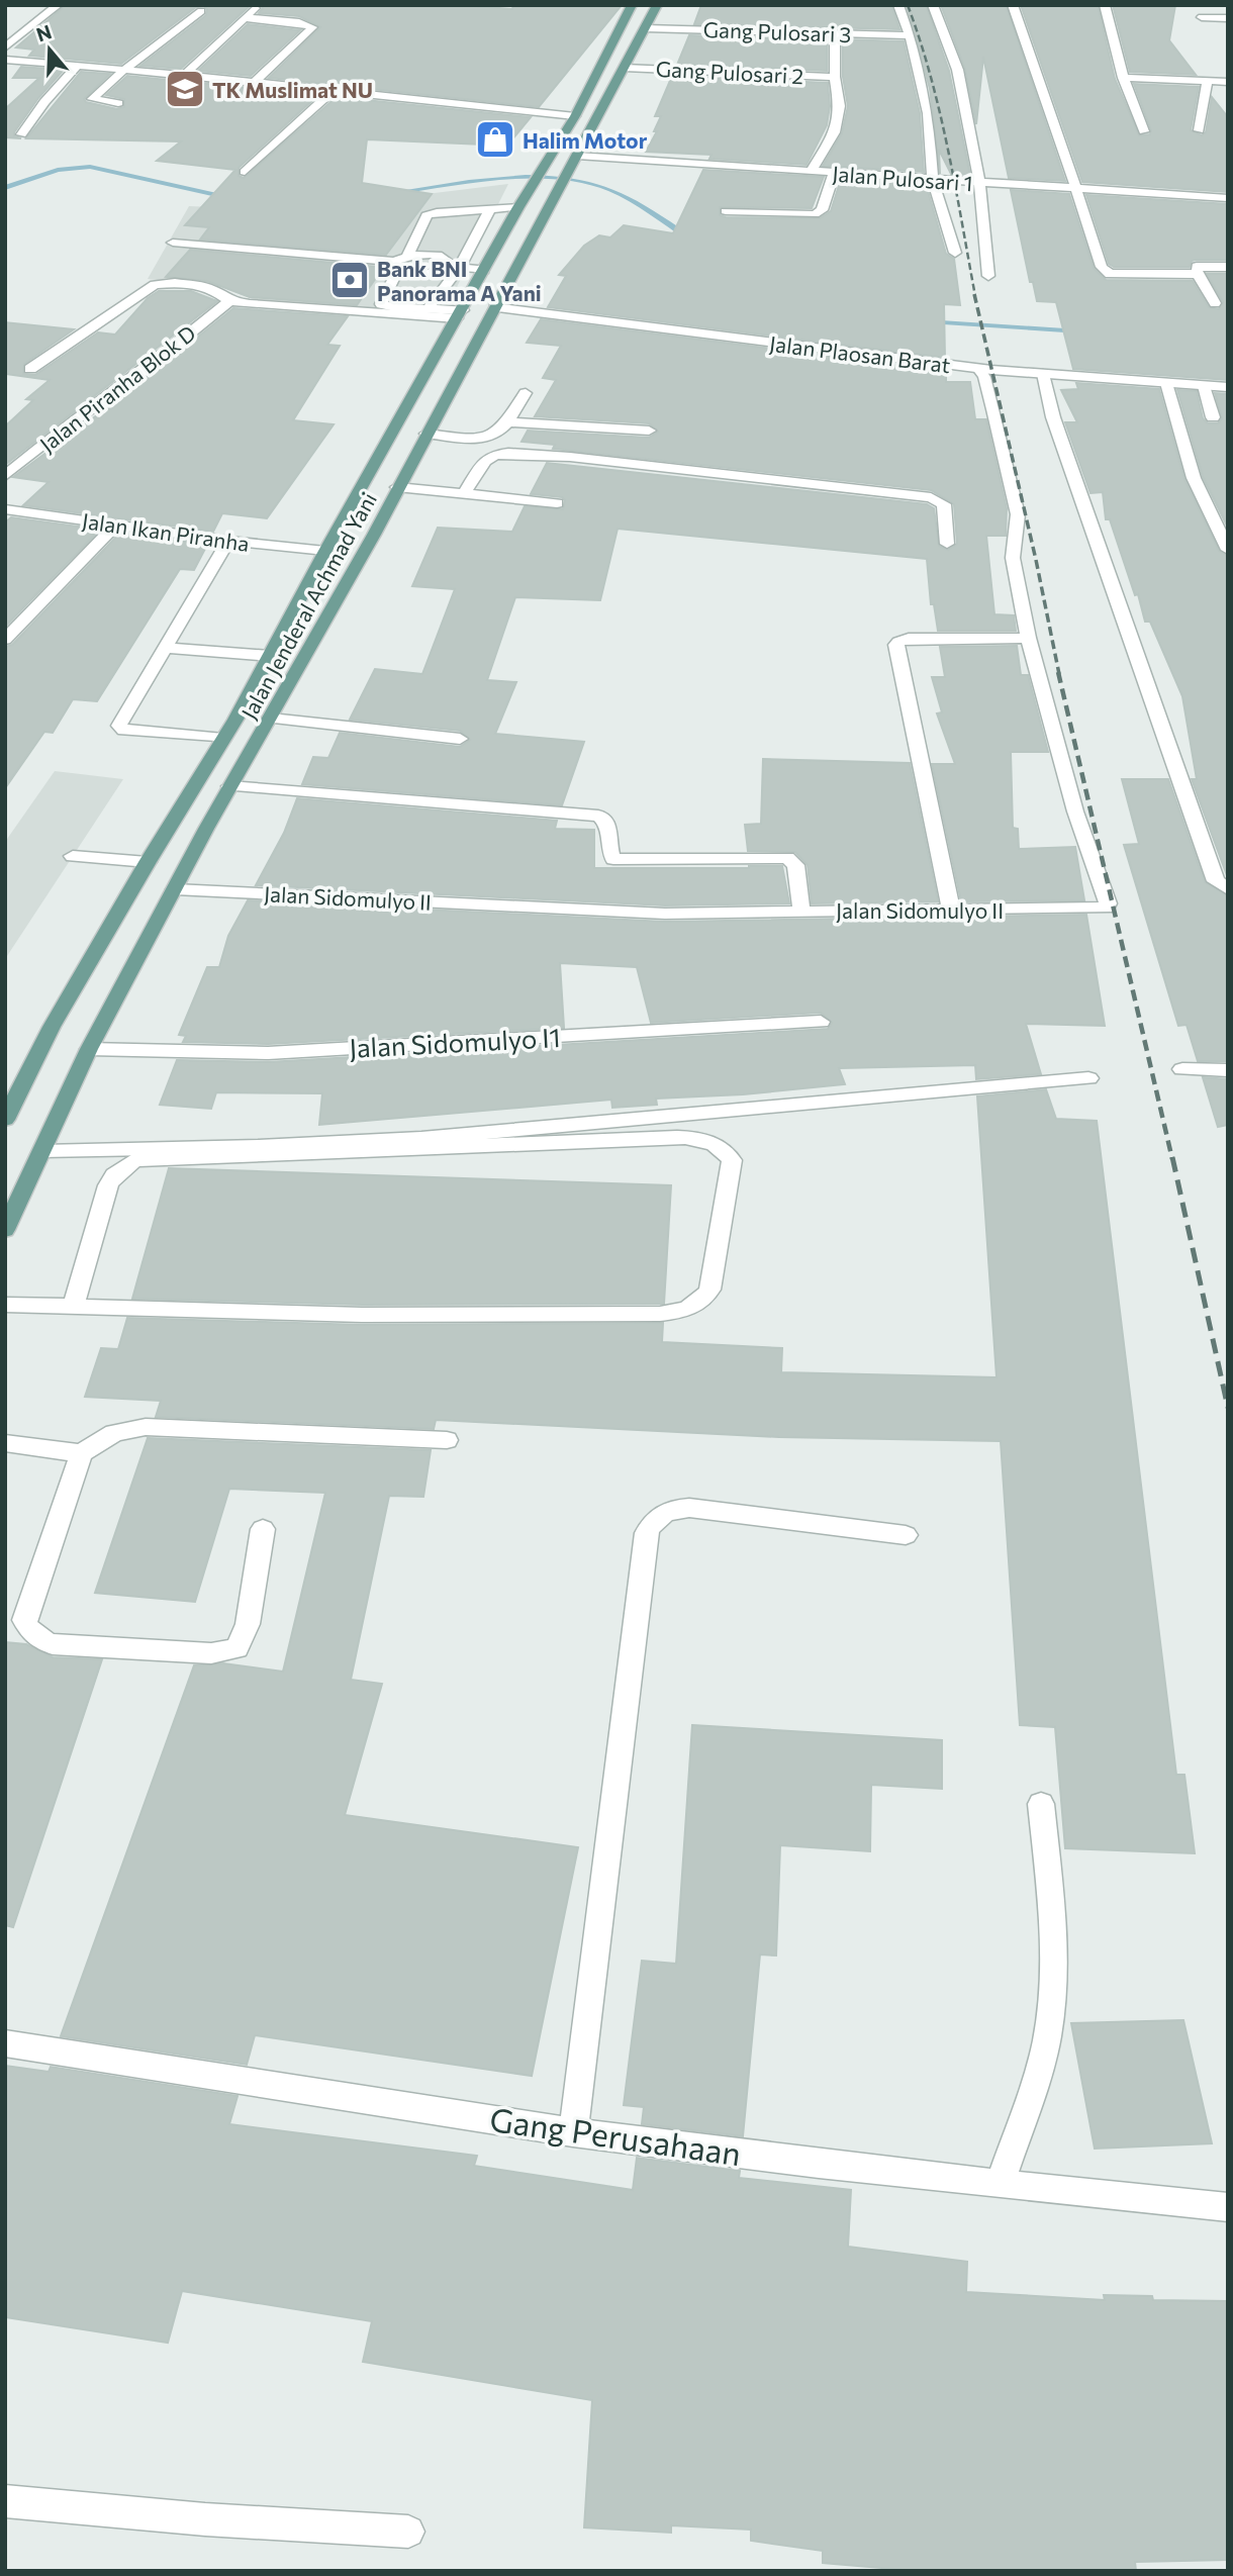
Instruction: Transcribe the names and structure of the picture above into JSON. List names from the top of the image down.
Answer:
{
  "streets": {
    "main road": ["Jalan Jenderal Achmad Yani"],
    "street": [
      "Gang Pulosari 3",
      "Gang Pulosari 2",
      "Jalan Pulosari 1",
      "Jalan Plaosan Barat",
      "Jalan Piranha Blok D",
      "Jalan Ikan Piranha",
      "Jalan Sidomulyo II",
      "Jalan Sidomulyo I1",
      "Gang Perusahaan"
    ]
  },
  "crossings": [
    ["Gang Pulosari 3", "Jalan Jenderal Achmad Yani"],
    ["Gang Pulosari 2", "Jalan Jenderal Achmad Yani"],
    ["Jalan Pulosari 1", "Jalan Jenderal Achmad Yani"],
    ["Jalan Plaosan Barat", "Jalan Jenderal Achmad Yani"],
    ["Jalan Plaosan Barat", "Jalan Sidomulyo II"],
    ["Jalan Ikan Piranha", "Jalan Jenderal Achmad Yani"],
    ["Jalan Jenderal Achmad Yani", "Jalan Sidomulyo II"],
    ["Jalan Jenderal Achmad Yani", "Jalan Sidomulyo I1"]
  ],
  "places": {
    "school or university": ["TK Muslimat NU"],
    "shop": ["Halim Motor"],
    "bank": ["Bank BNI Panorama A Yani"]
  },
  "north": "top"
}
